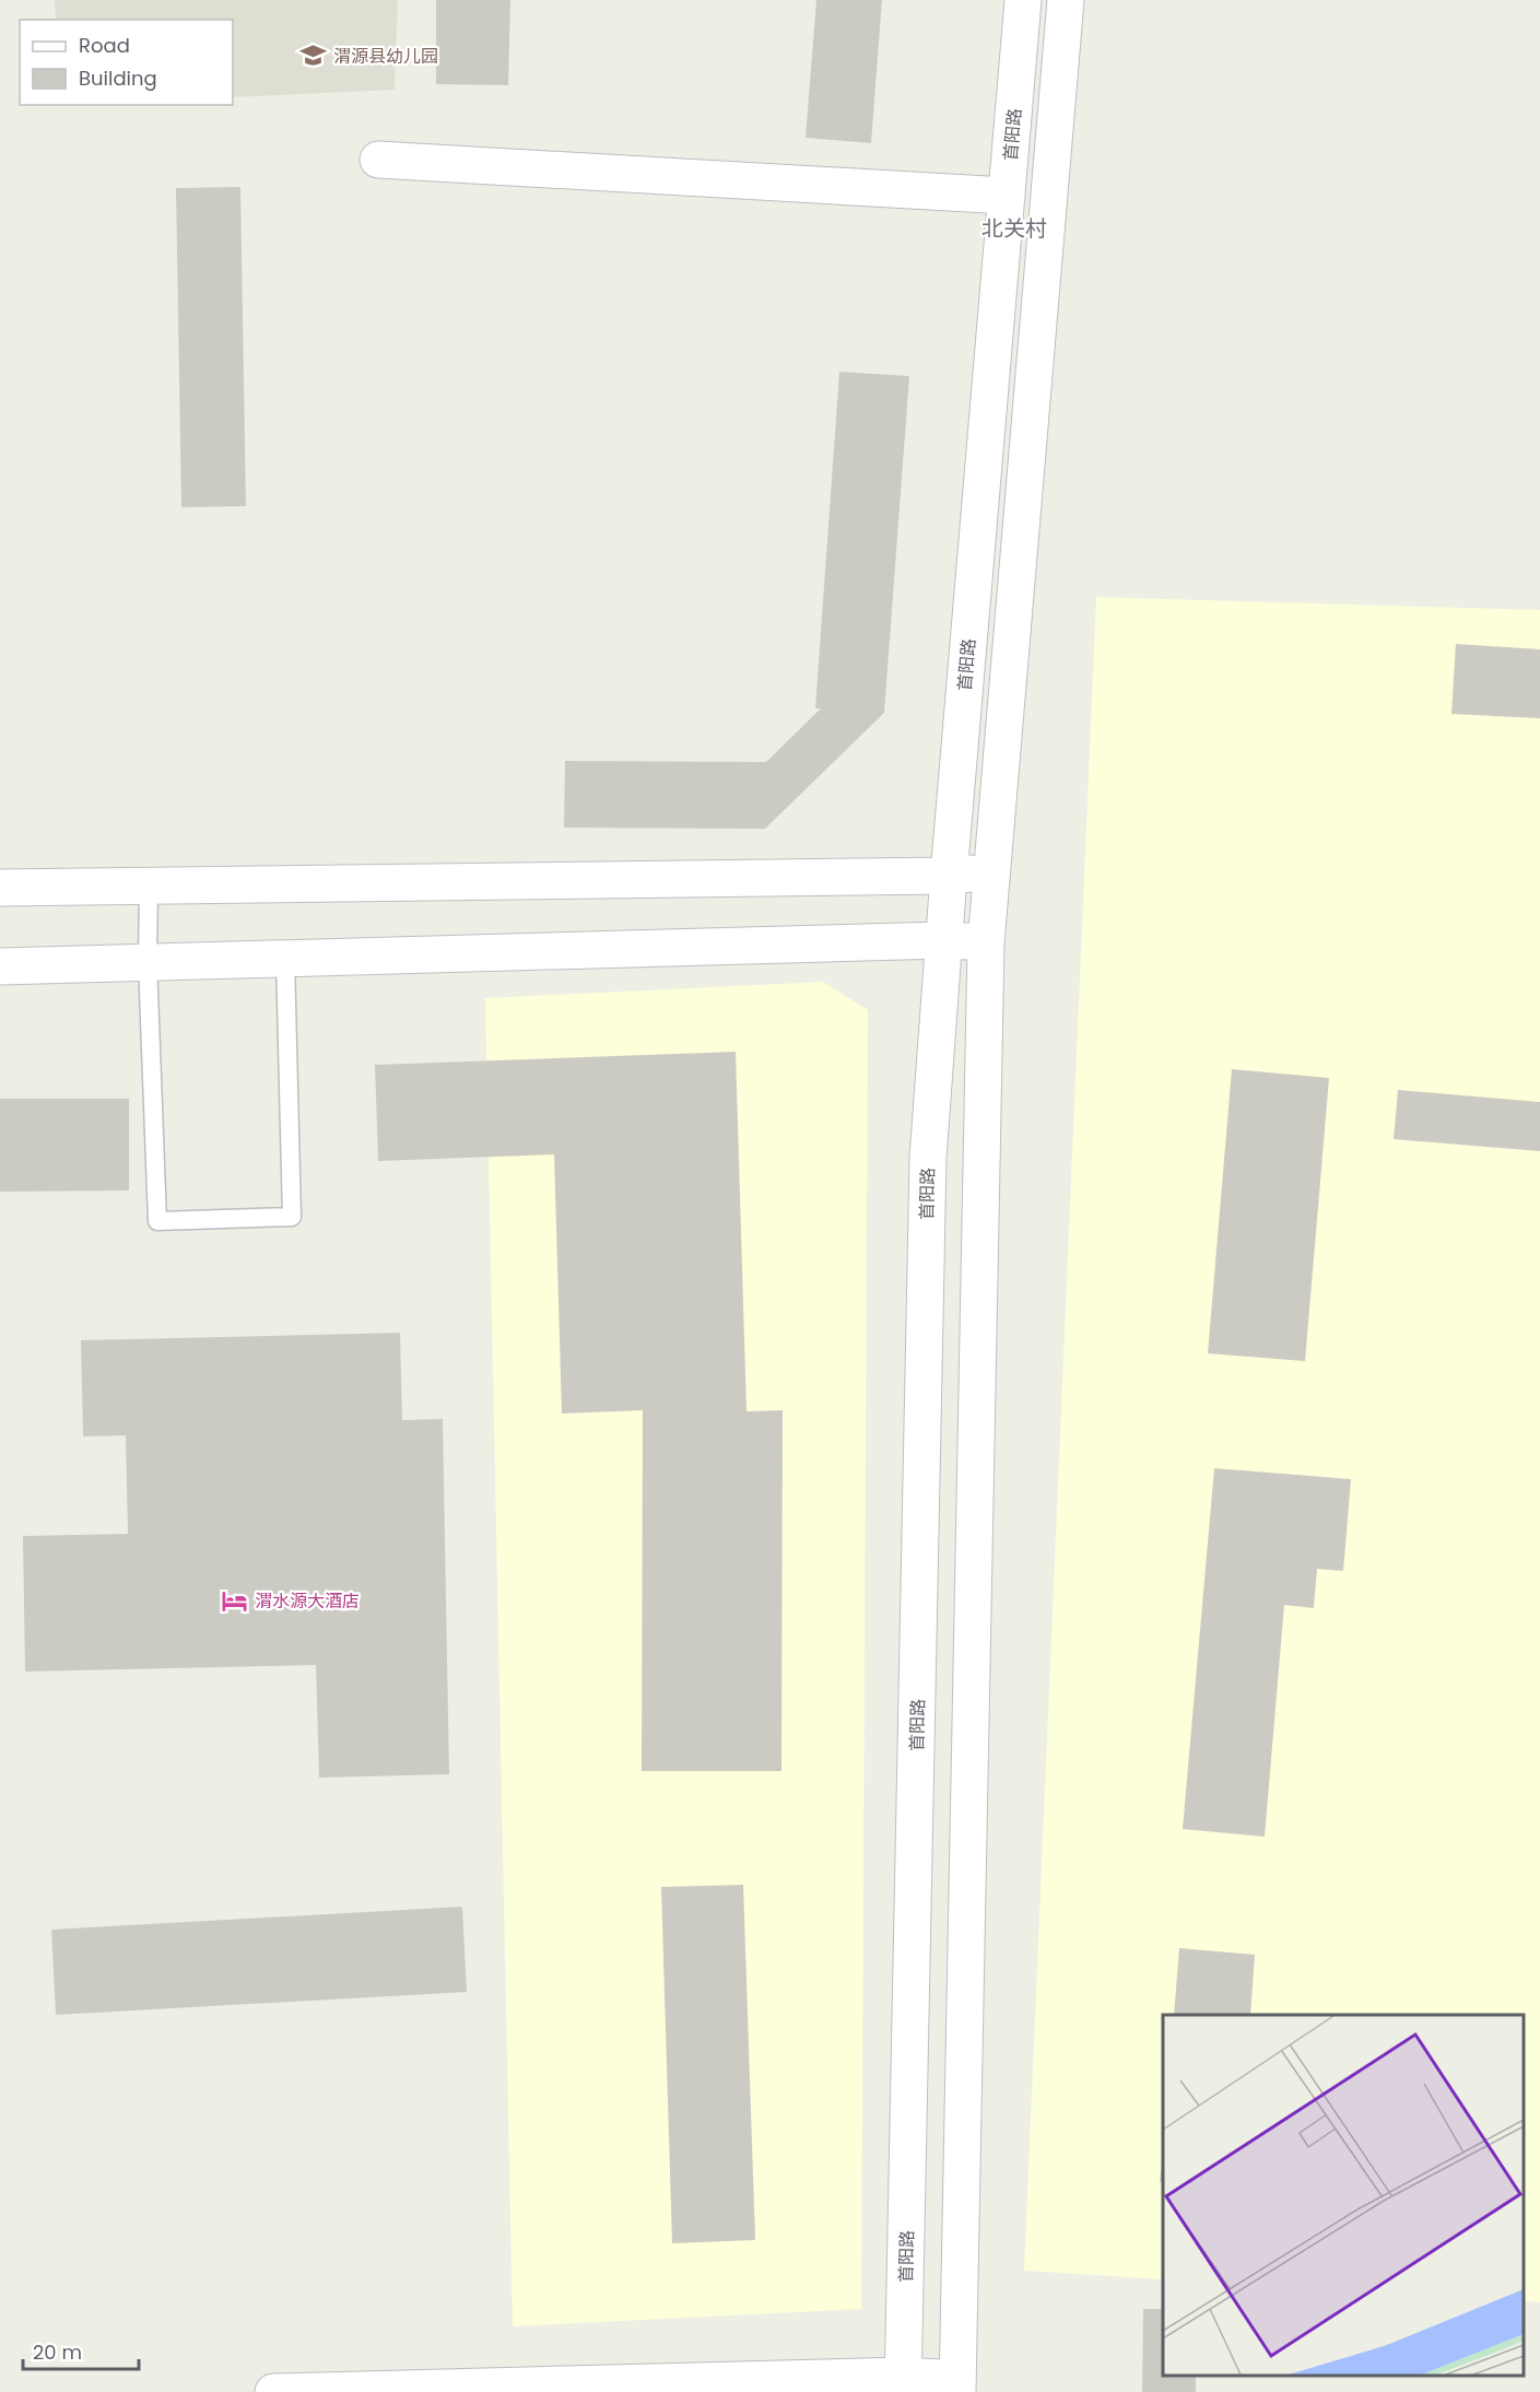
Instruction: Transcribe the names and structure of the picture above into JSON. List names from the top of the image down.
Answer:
{
  "streets": {
    "main road": ["首阳路"]
  },
  "districts": ["北关村"],
  "places": {
    "school or university": ["渭源县幼儿园"],
    "hotel": ["渭水源大酒店"]
  },
  "legend": ["Road", "Building"],
  "scale_bar": "20 m"
}
